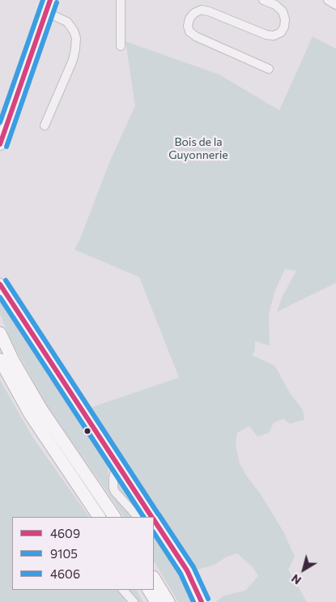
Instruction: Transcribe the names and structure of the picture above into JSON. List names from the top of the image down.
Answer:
{
  "parks": ["Bois de la Guyonnerie"],
  "lines": ["transit line 4609", "transit line 4606", "transit line 9105"],
  "legend": ["4609", "9105", "4606"],
  "north": "bottom left"
}
